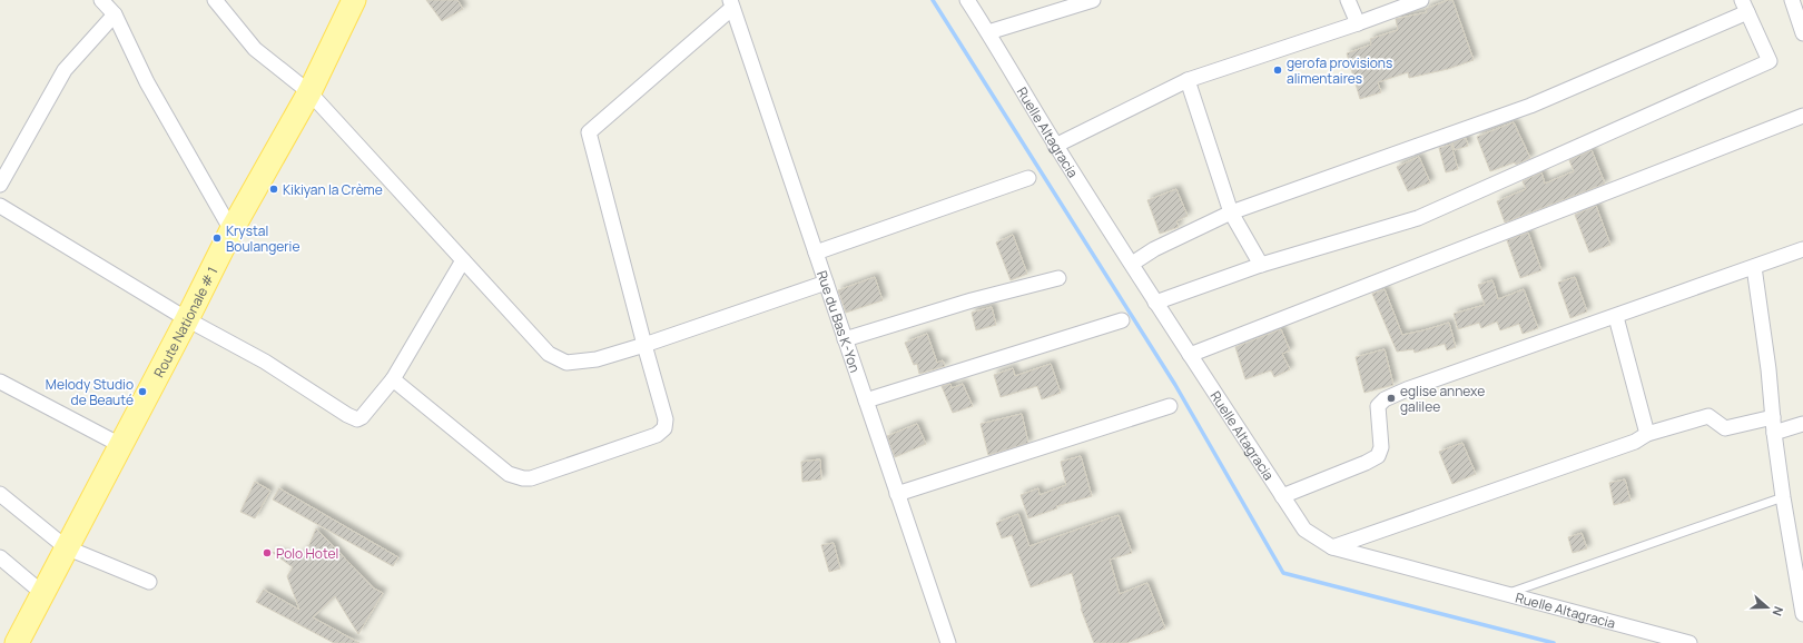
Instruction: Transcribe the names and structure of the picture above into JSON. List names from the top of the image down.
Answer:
{
  "streets": {
    "main road": ["Route Nationale # 1"],
    "street": ["Ruelle Altagracia", "Rue du Bas K-Yon"]
  },
  "places": [
    "gerofa provisions alimentaires",
    "Kikiyan la Crème",
    "Krystal Boulangerie",
    "Melody Studio de Beauté",
    "eglise annexe galilee",
    "Polo Hotel"
  ],
  "north": "right"
}
